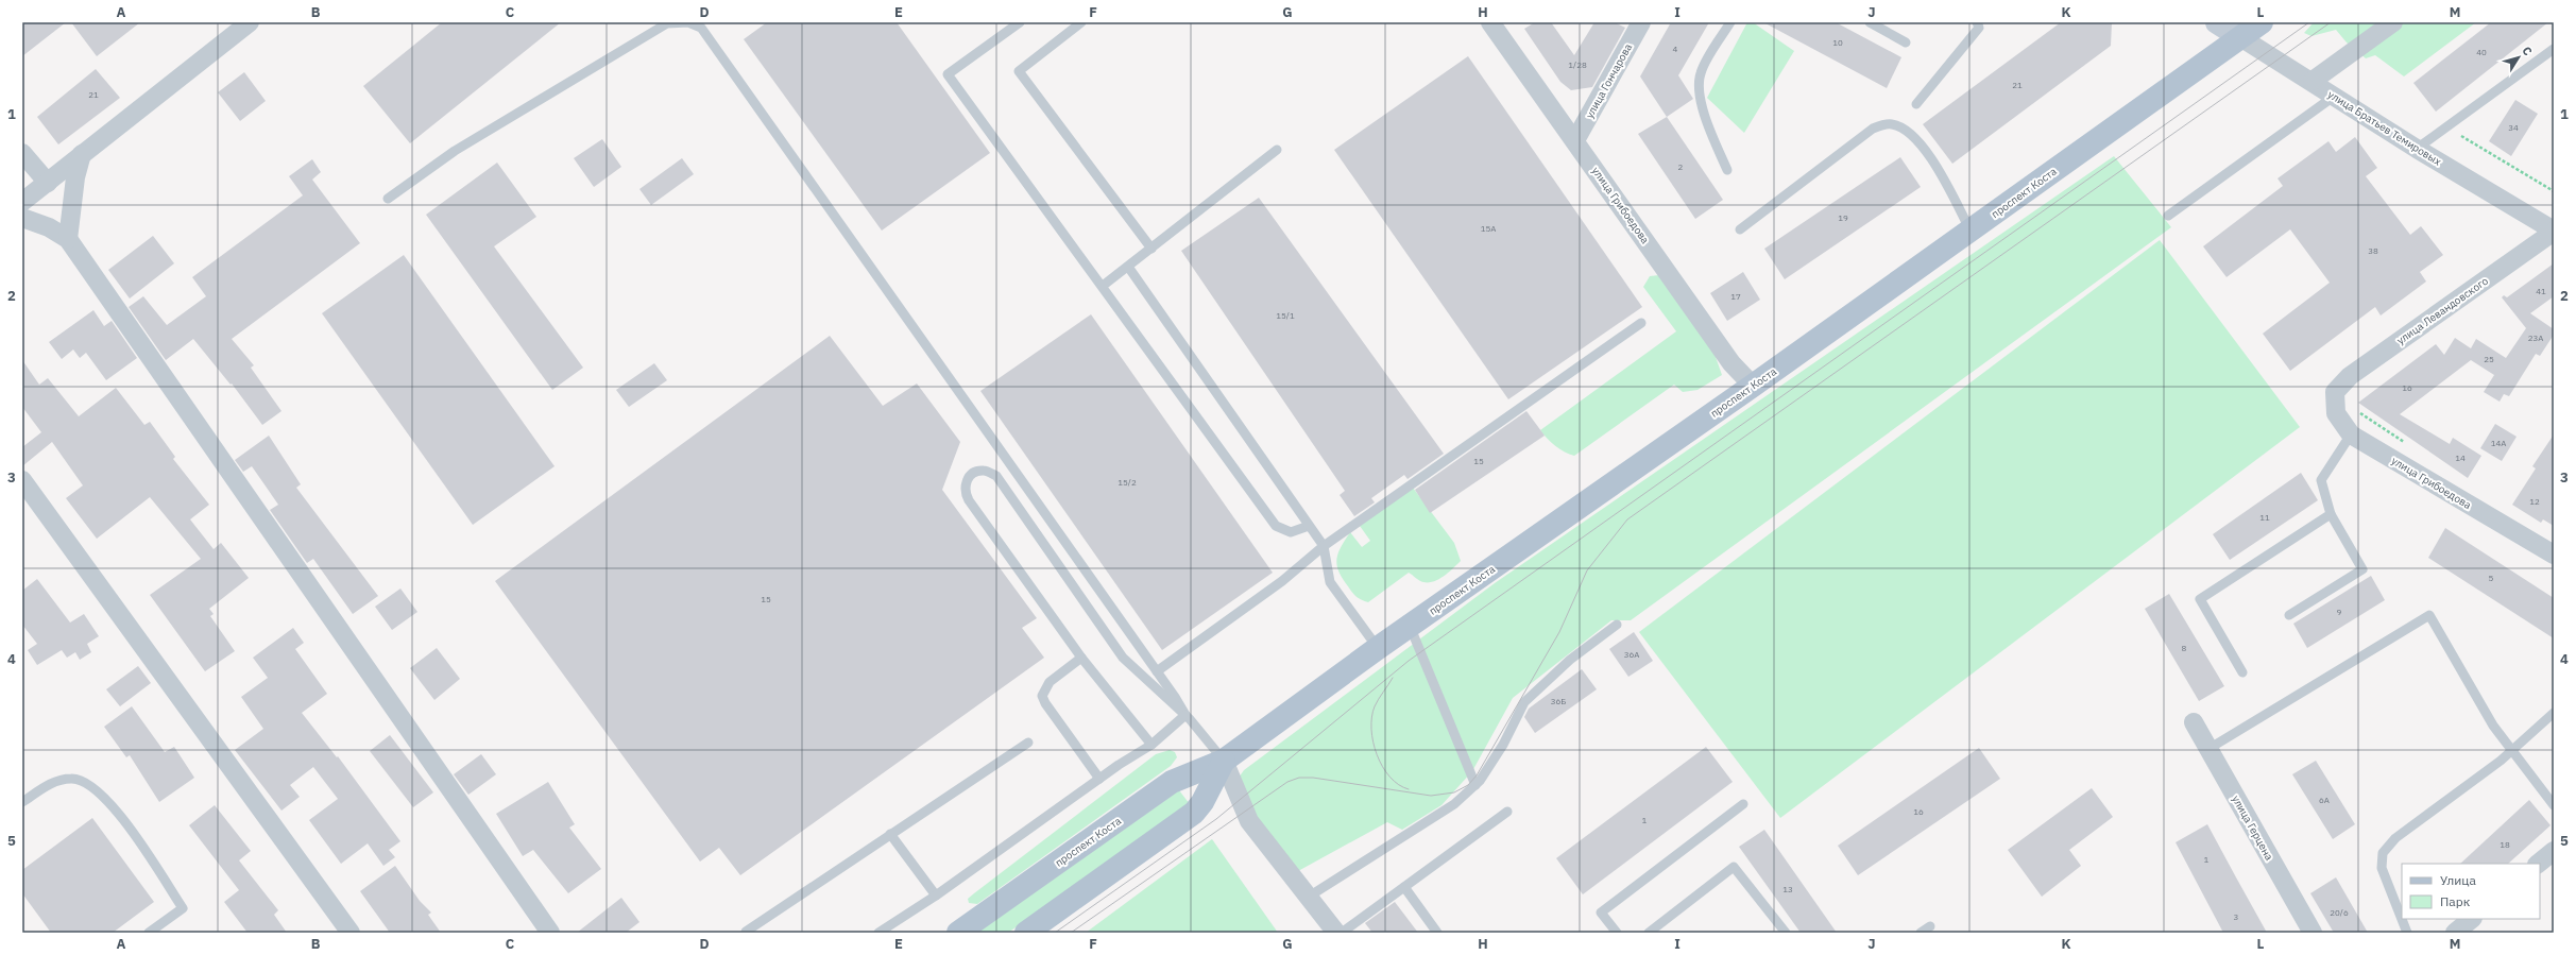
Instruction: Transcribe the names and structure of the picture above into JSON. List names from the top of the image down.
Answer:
{
  "streets": {
    "main road": ["проспект Коста"],
    "street": [
      "улица Гончарова",
      "улица Братьев Темировых",
      "улица Грибоедова",
      "улица Левандовского",
      "улица Герцена"
    ]
  },
  "crossings": [
    ["улица Гончарова", "улица Грибоедова"],
    ["улица Братьев Темировых", "проспект Коста"],
    ["улица Братьев Темировых", "улица Левандовского"],
    ["проспект Коста", "улица Грибоедова"],
    ["улица Грибоедова", "улица Левандовского"]
  ],
  "house_numbers": [
    "10",
    "4",
    "40",
    "1/28",
    "21",
    "21",
    "34",
    "2",
    "19",
    "15А",
    "38",
    "41",
    "17",
    "15/1",
    "23А",
    "25",
    "16",
    "14А",
    "14",
    "15",
    "15/2",
    "12",
    "11",
    "5",
    "15",
    "9",
    "8",
    "36А",
    "36Б",
    "6А",
    "16",
    "1",
    "18",
    "1",
    "13",
    "20/6",
    "3"
  ],
  "legend": ["Улица", "Парк"],
  "north": "top right",
  "grid": {
    "columns": [
      "A",
      "B",
      "C",
      "D",
      "E",
      "F",
      "G",
      "H",
      "I",
      "J",
      "K",
      "L",
      "M"
    ],
    "rows": [
      "1",
      "2",
      "3",
      "4",
      "5"
    ]
  }
}
